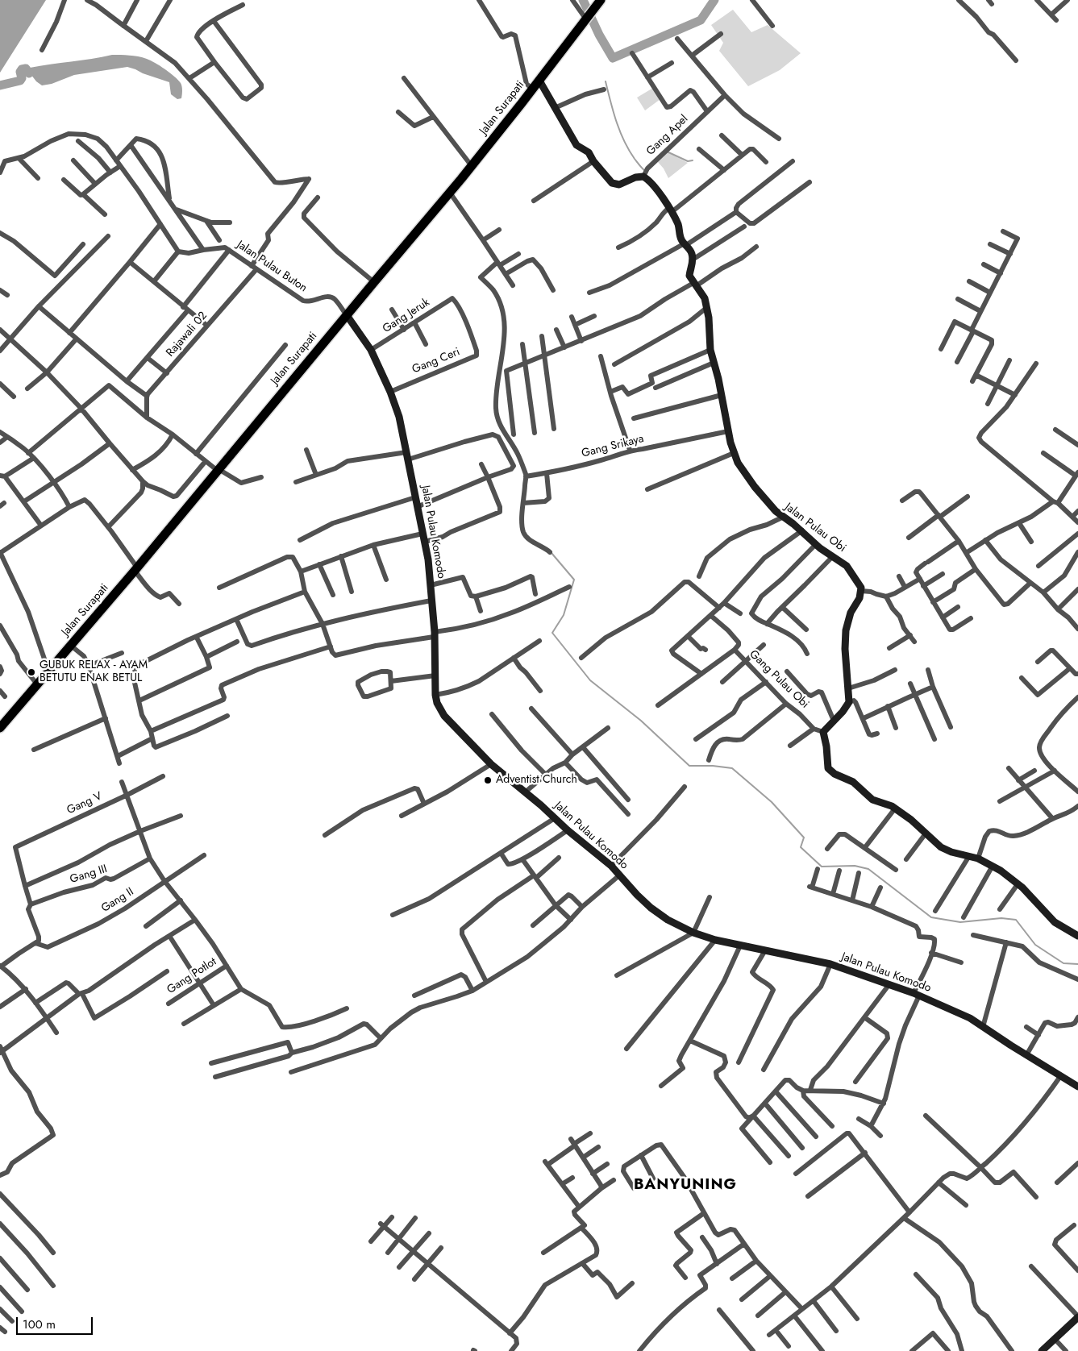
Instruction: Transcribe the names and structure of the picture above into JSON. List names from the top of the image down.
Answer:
{
  "streets": {
    "highway": ["Jalan Surapati"],
    "street": [
      "Gang Apel",
      "Jalan Pulau Buton",
      "Gang Jeruk",
      "Rajawali 02",
      "Gang Ceri",
      "Gang Srikaya",
      "Jalan Pulau Obi",
      "Jalan Pulau Komodo",
      "Gang Pulau Obi",
      "Gang V",
      "Gang III",
      "Gang II",
      "Gang Potlot"
    ]
  },
  "crossings": [
    ["Jalan Surapati", "Jalan Pulau Buton"],
    ["Jalan Surapati", "Jalan Pulau Komodo"],
    ["Gang Apel", "Jalan Pulau Obi"],
    ["Jalan Pulau Buton", "Rajawali 02"],
    ["Jalan Pulau Buton", "Jalan Pulau Komodo"],
    ["Gang Jeruk", "Gang Ceri"],
    ["Gang Jeruk", "Jalan Pulau Komodo"],
    ["Gang Ceri", "Jalan Pulau Komodo"],
    ["Gang Srikaya", "Jalan Pulau Obi"]
  ],
  "districts": ["BANYUNING"],
  "places": ["GUBUK RELAX - AYAM BETUTU ENAK BETUL", "Adventist Church"],
  "scale_bar": "100 m"
}
